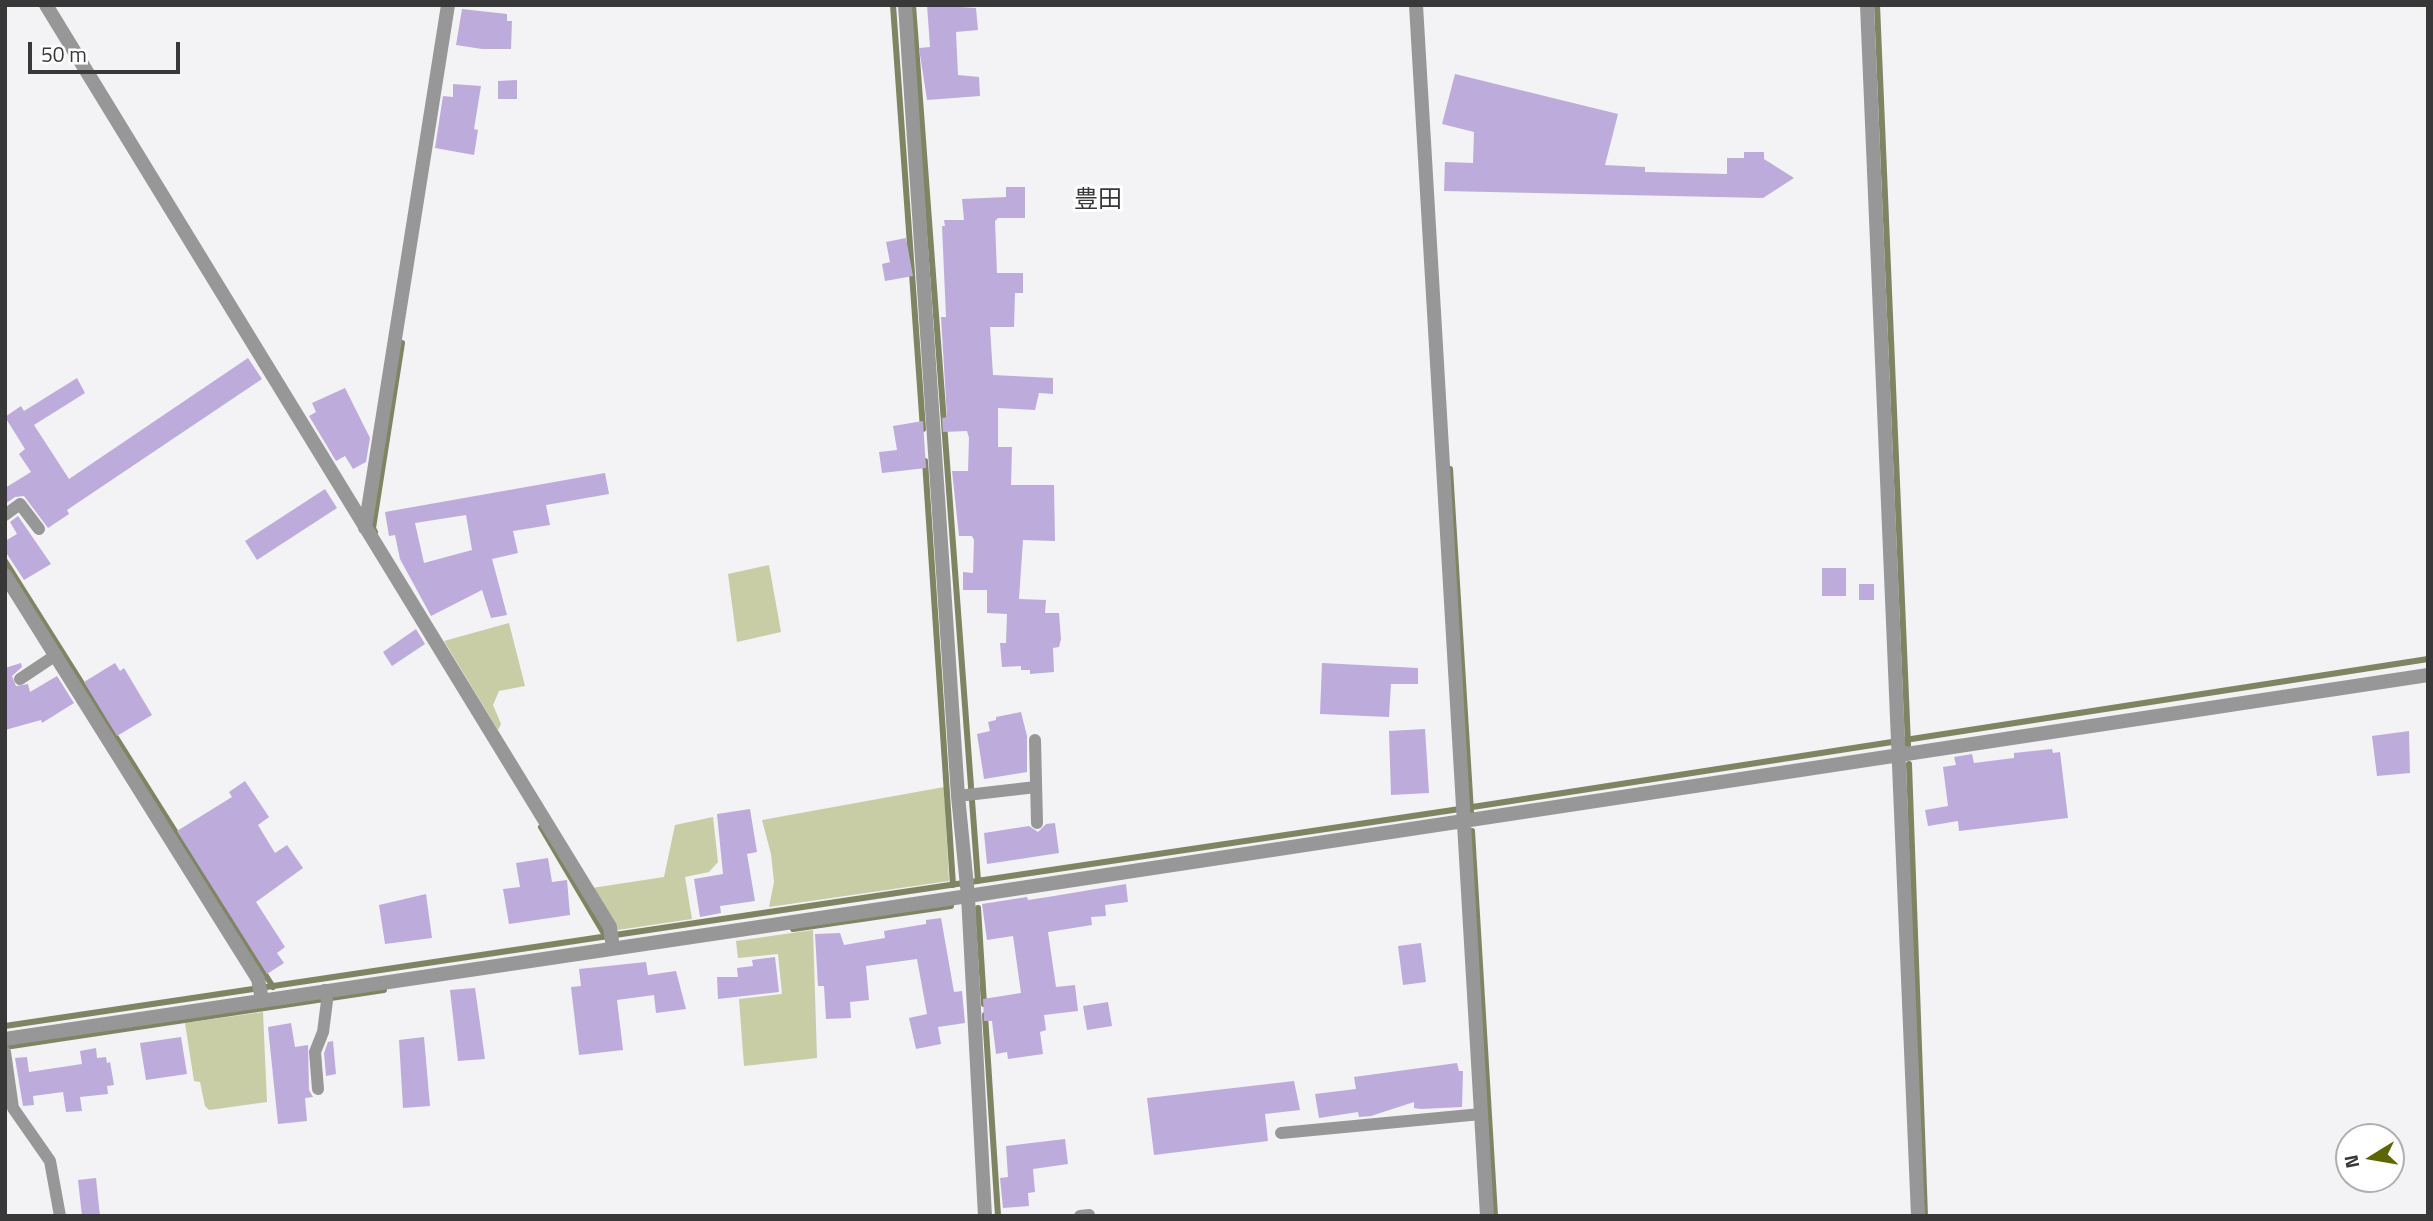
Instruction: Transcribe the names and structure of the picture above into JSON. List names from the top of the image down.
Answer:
{
  "districts": ["豊田"],
  "scale_bar": "50 m",
  "north": "left"
}
